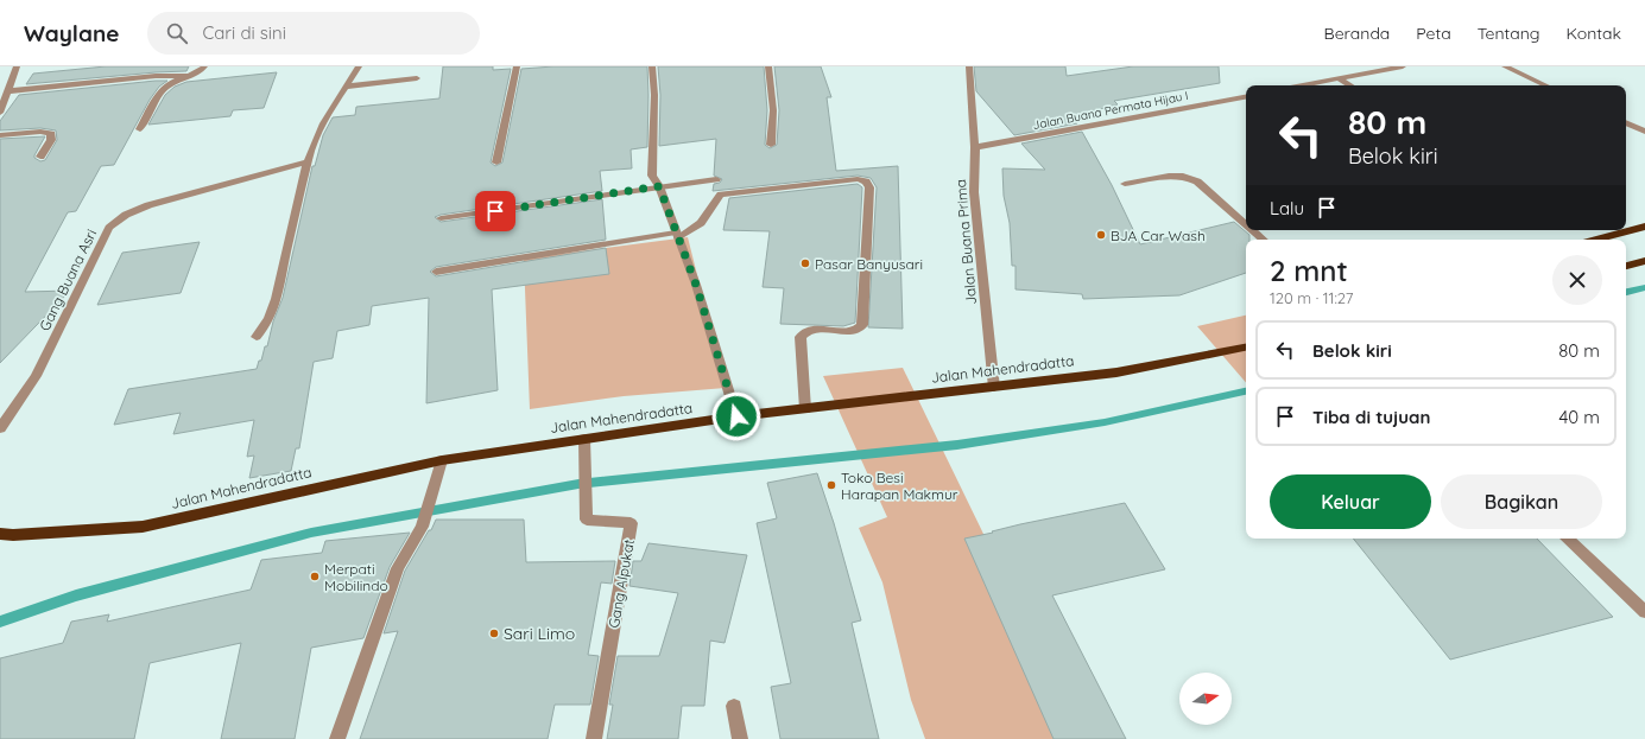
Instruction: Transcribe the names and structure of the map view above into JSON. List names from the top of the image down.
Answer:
{
  "streets": {
    "highway": ["Jalan Mahendradatta"],
    "street": [
      "Jalan Buana Permata Hijau I",
      "Jalan Buana Prima",
      "Gang Buana Asri",
      "Gang Alpukat"
    ]
  },
  "crossings": [
    ["Jalan Buana Permata Hijau I", "Jalan Buana Prima"],
    ["Jalan Buana Prima", "Jalan Mahendradatta"],
    ["Jalan Mahendradatta", "Gang Alpukat"]
  ],
  "places": [
    "BJA Car Wash",
    "Pasar Banyusari",
    "Toko Besi Harapan Makmur",
    "Merpati Mobilindo",
    "Sari Limo"
  ],
  "north": "right",
  "page": {
    "header": "Waylane",
    "search": "Cari di sini",
    "nav": [
      "Beranda",
      "Peta",
      "Tentang",
      "Kontak"
    ],
    "turn": ["80 m", "Belok kiri"],
    "then": "Lalu",
    "heading": ["2 mnt", "120 m · 11:27"],
    "list": [
      {
        "name": "Belok kiri",
        "value": "80 m"
      },
      {
        "name": "Tiba di tujuan",
        "value": "40 m"
      }
    ],
    "buttons": ["Keluar", "Bagikan"]
  }
}
